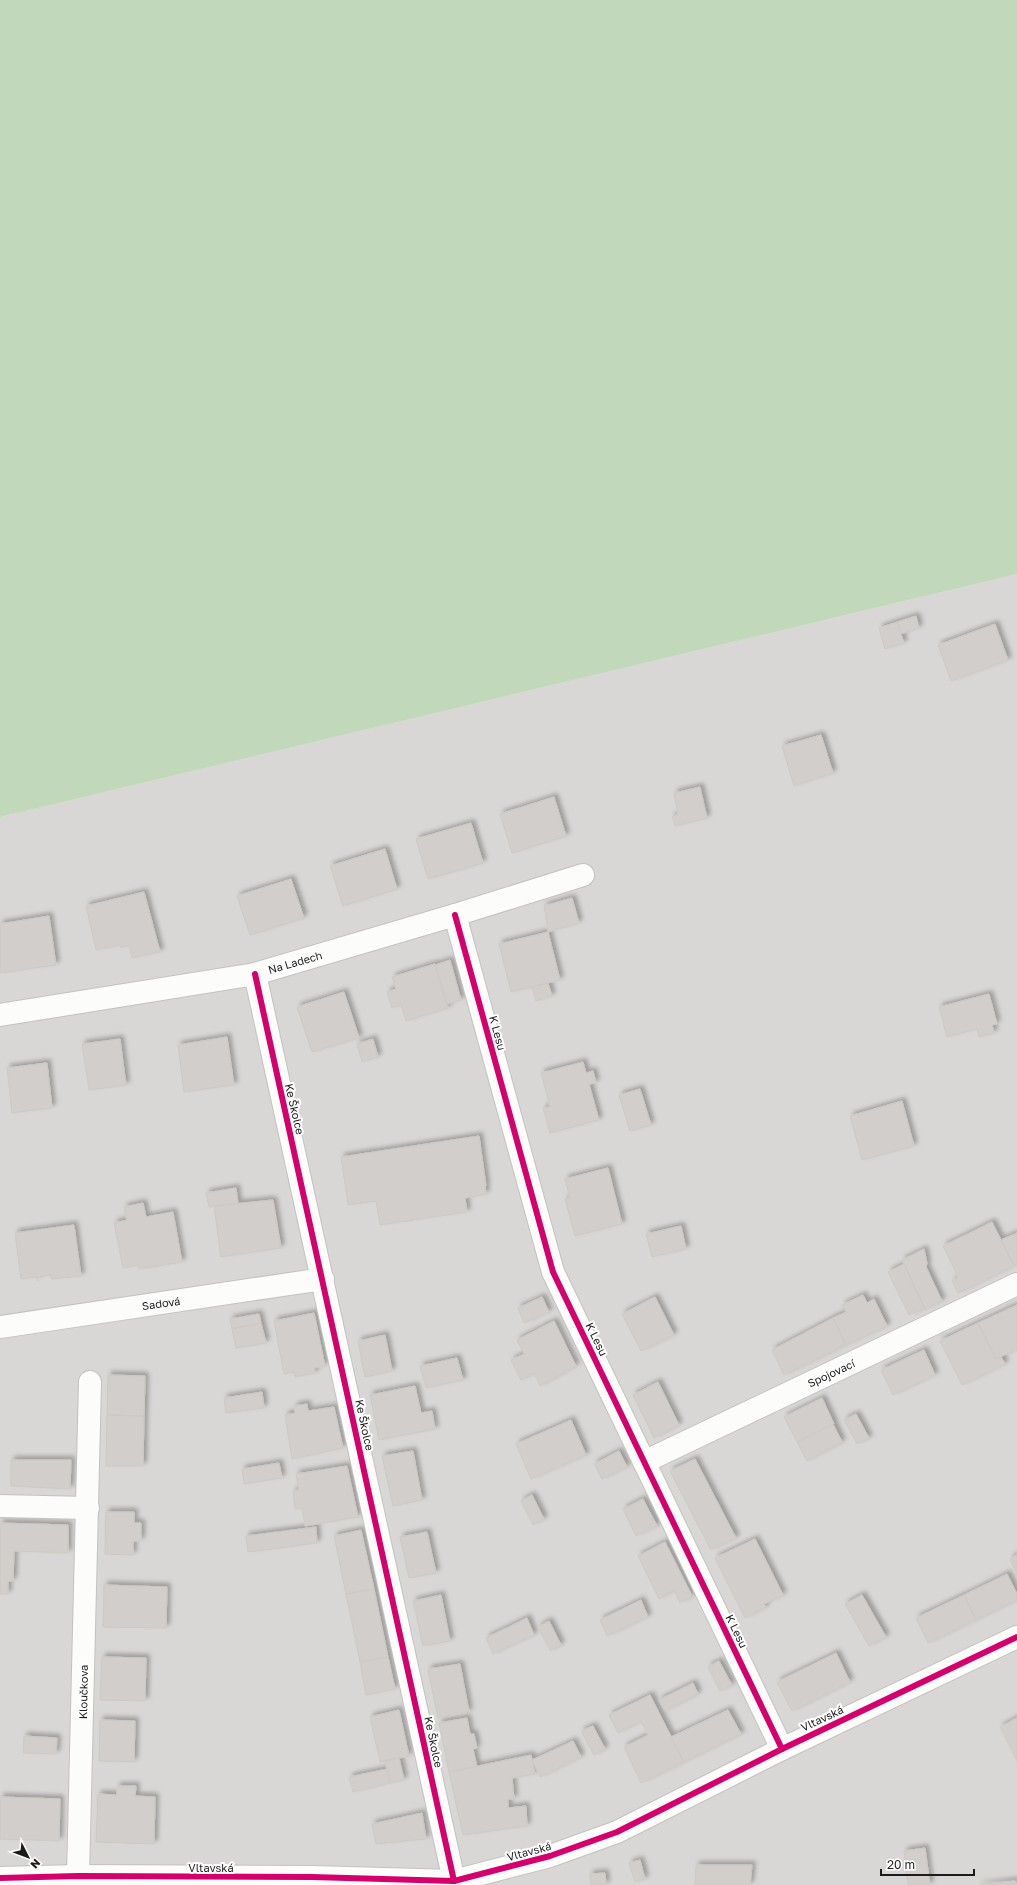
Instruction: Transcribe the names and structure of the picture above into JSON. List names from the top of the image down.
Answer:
{
  "streets": {
    "street": [
      "Na Ladech",
      "K Lesu",
      "Ke Školce",
      "Sadová",
      "Spojovací",
      "Kloučkova",
      "Vltavská"
    ]
  },
  "crossings": [
    ["Na Ladech", "K Lesu"],
    ["Na Ladech", "Ke Školce"],
    ["K Lesu", "Spojovací"],
    ["K Lesu", "Vltavská"],
    ["Ke Školce", "Sadová"],
    ["Ke Školce", "Vltavská"],
    ["Kloučkova", "Vltavská"]
  ],
  "scale_bar": "20 m",
  "north": "bottom right"
}
